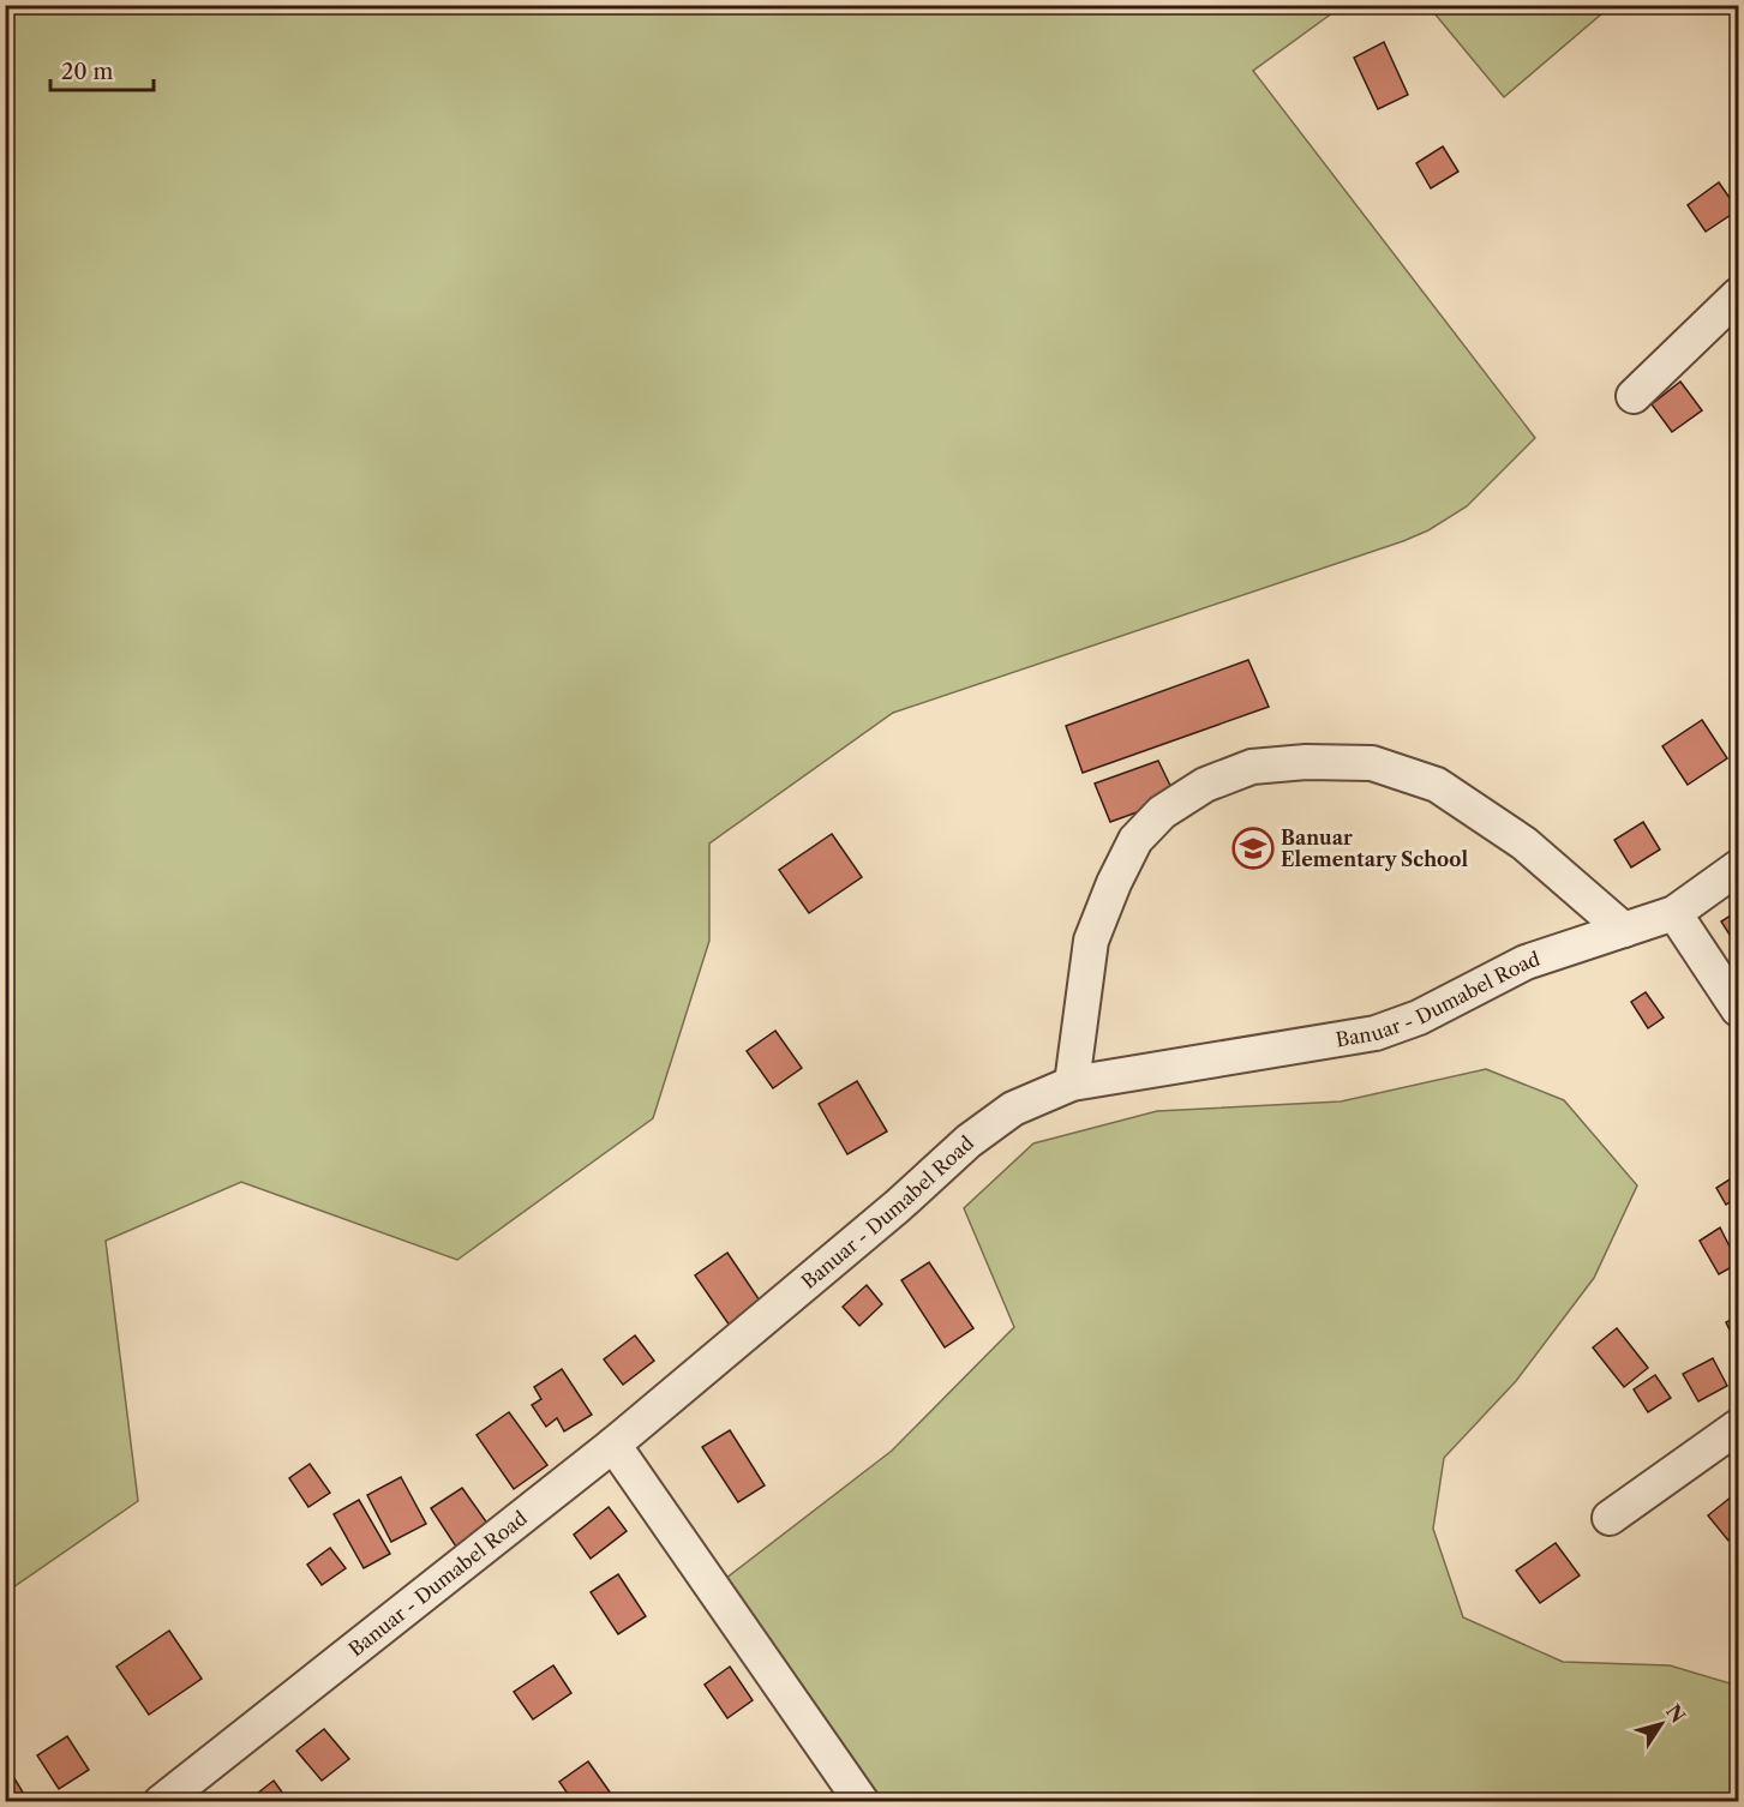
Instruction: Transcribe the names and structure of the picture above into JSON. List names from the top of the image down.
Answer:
{
  "streets": {
    "street": ["Banuar - Dumabel Road"]
  },
  "places": {
    "school or university": ["Banuar Elementary School"]
  },
  "scale_bar": "20 m",
  "north": "top right"
}
